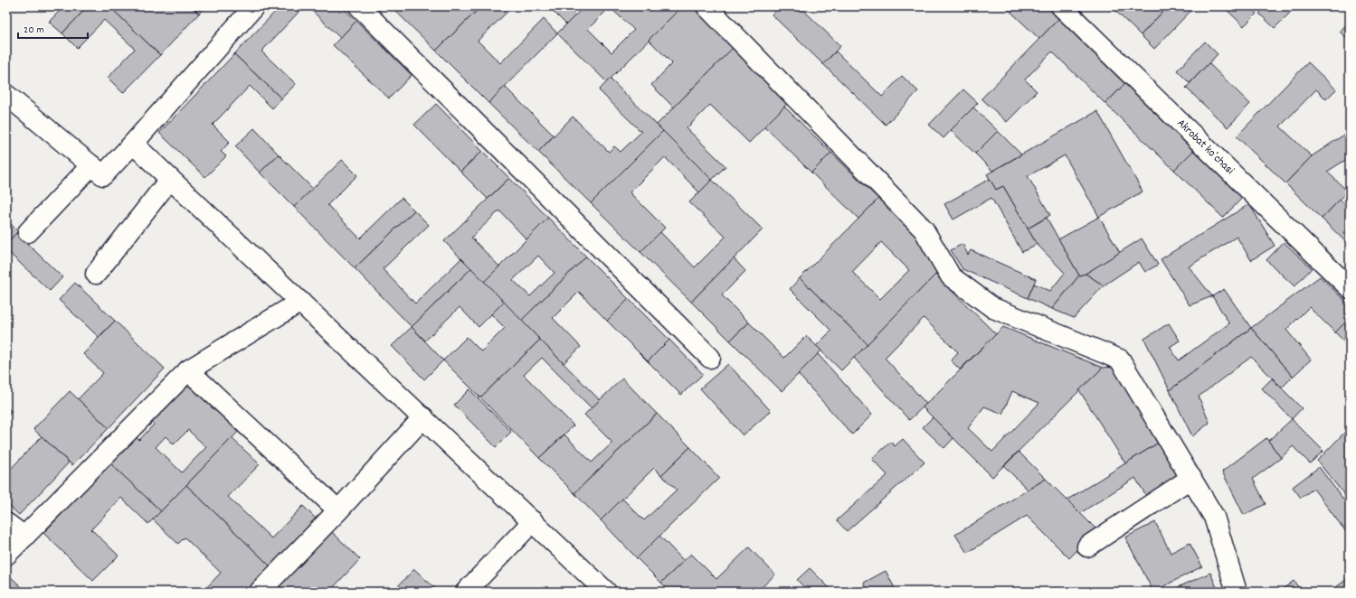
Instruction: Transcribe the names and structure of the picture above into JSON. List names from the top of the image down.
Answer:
{
  "streets": {
    "street": ["Akrobat koʻchasi"]
  },
  "scale_bar": "20 m"
}
